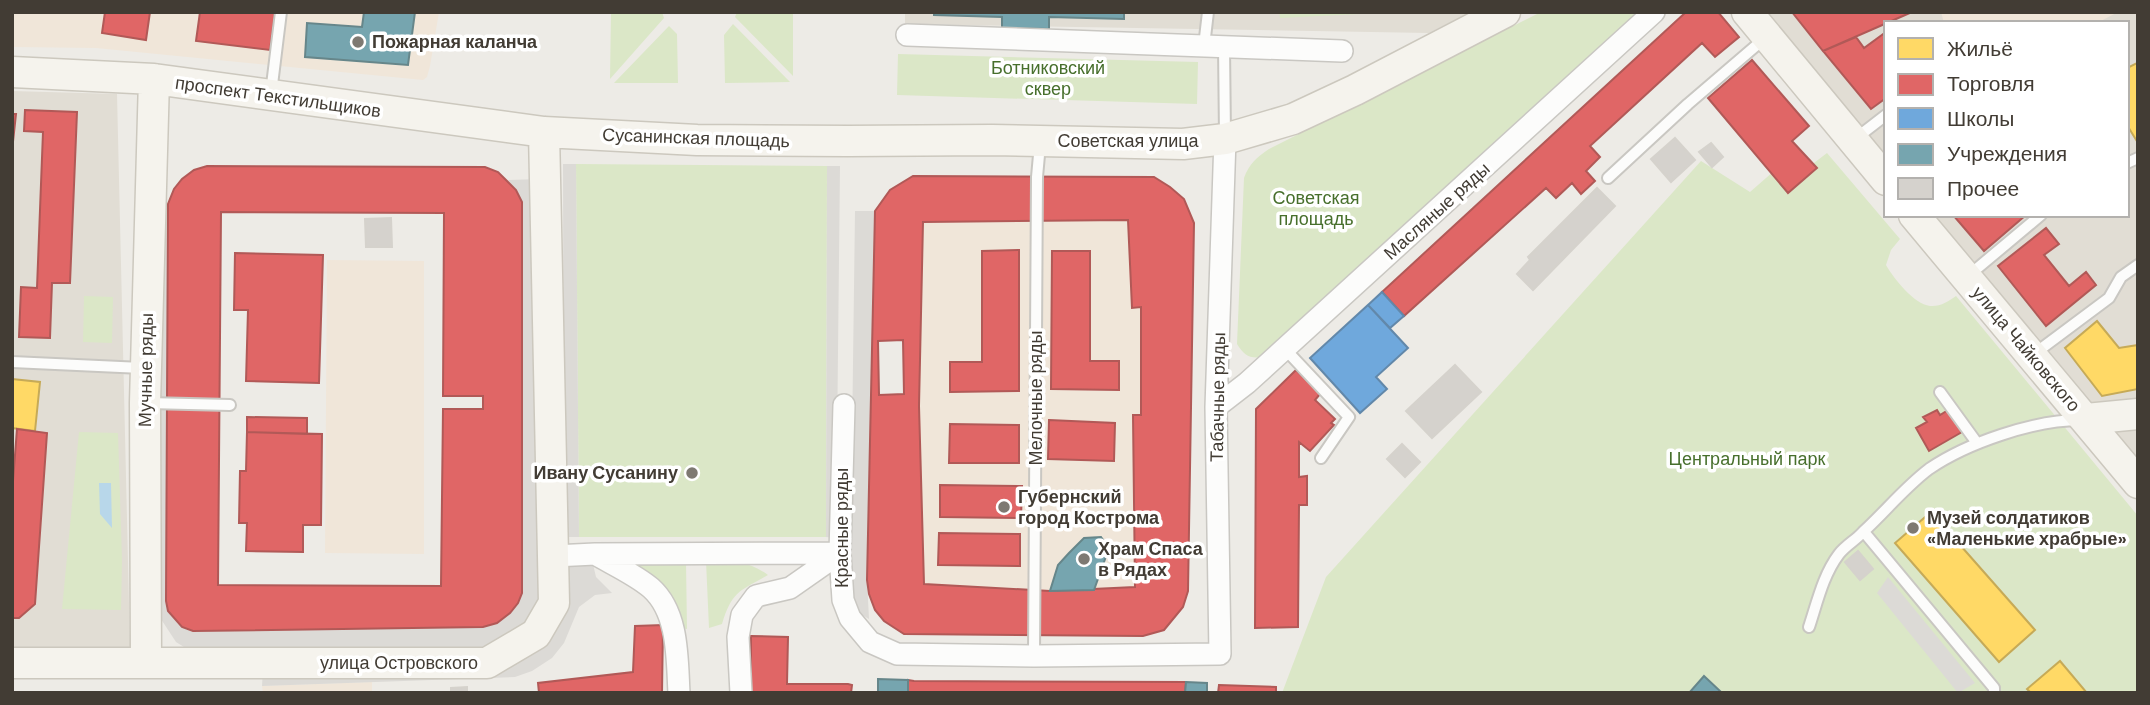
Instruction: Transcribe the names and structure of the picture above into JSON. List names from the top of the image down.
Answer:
{
  "streets": {
    "main road": [
      "проспект Текстильщиков",
      "Сусанинская площадь",
      "Советская улица",
      "улица Чайковского",
      "Мучные ряды",
      "улица Островского"
    ],
    "street": ["Масляные ряды", "Табачные ряды", "Красные ряды"],
    "lane": ["Мелочные ряды"]
  },
  "crossings": [
    ["проспект Текстильщиков", "Сусанинская площадь"],
    ["проспект Текстильщиков", "Мучные ряды"],
    ["Сусанинская площадь", "Советская улица"],
    ["Советская улица", "Табачные ряды"],
    ["Советская улица", "Мелочные ряды"],
    ["Масляные ряды", "Табачные ряды"],
    ["Мучные ряды", "улица Островского"],
    ["Табачные ряды", "Мелочные ряды"],
    ["Табачные ряды", "Красные ряды"],
    ["Мелочные ряды", "Красные ряды"]
  ],
  "parks": ["Ботниковский сквер", "Советская площадь", "Центральный парк"],
  "places": [
    "Пожарная каланча",
    "Ивану Сусанину",
    "Губернский город Кострома",
    "Музей солдатиков «Маленькие храбрые»",
    "Храм Спаса в Рядах"
  ],
  "legend": [
    "Жильё",
    "Торговля",
    "Школы",
    "Учреждения",
    "Прочее"
  ]
}
